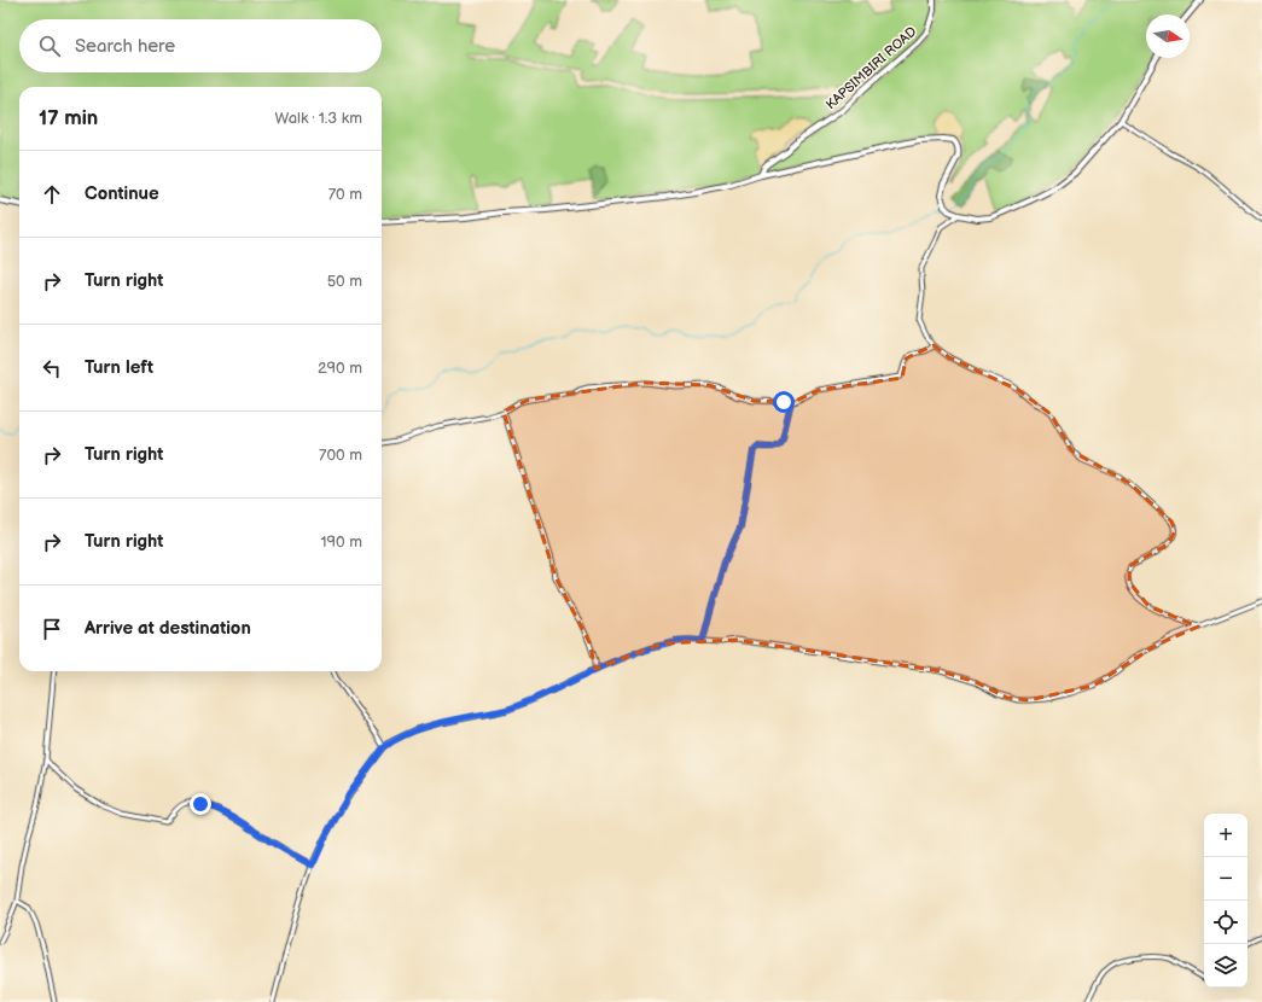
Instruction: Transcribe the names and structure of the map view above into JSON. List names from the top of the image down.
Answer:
{
  "streets": {
    "street": ["KAPSIMBIRI ROAD"]
  },
  "north": "right",
  "page": {
    "search": "Search here",
    "heading": ["17 min", "Walk · 1.3 km"],
    "list": [
      ["Continue", "70 m"],
      ["Turn right", "50 m"],
      ["Turn left", "290 m"],
      ["Turn right", "700 m"],
      ["Turn right", "190 m"],
      "Arrive at destination"
    ],
    "map_buttons": ["+", "−"]
  }
}
